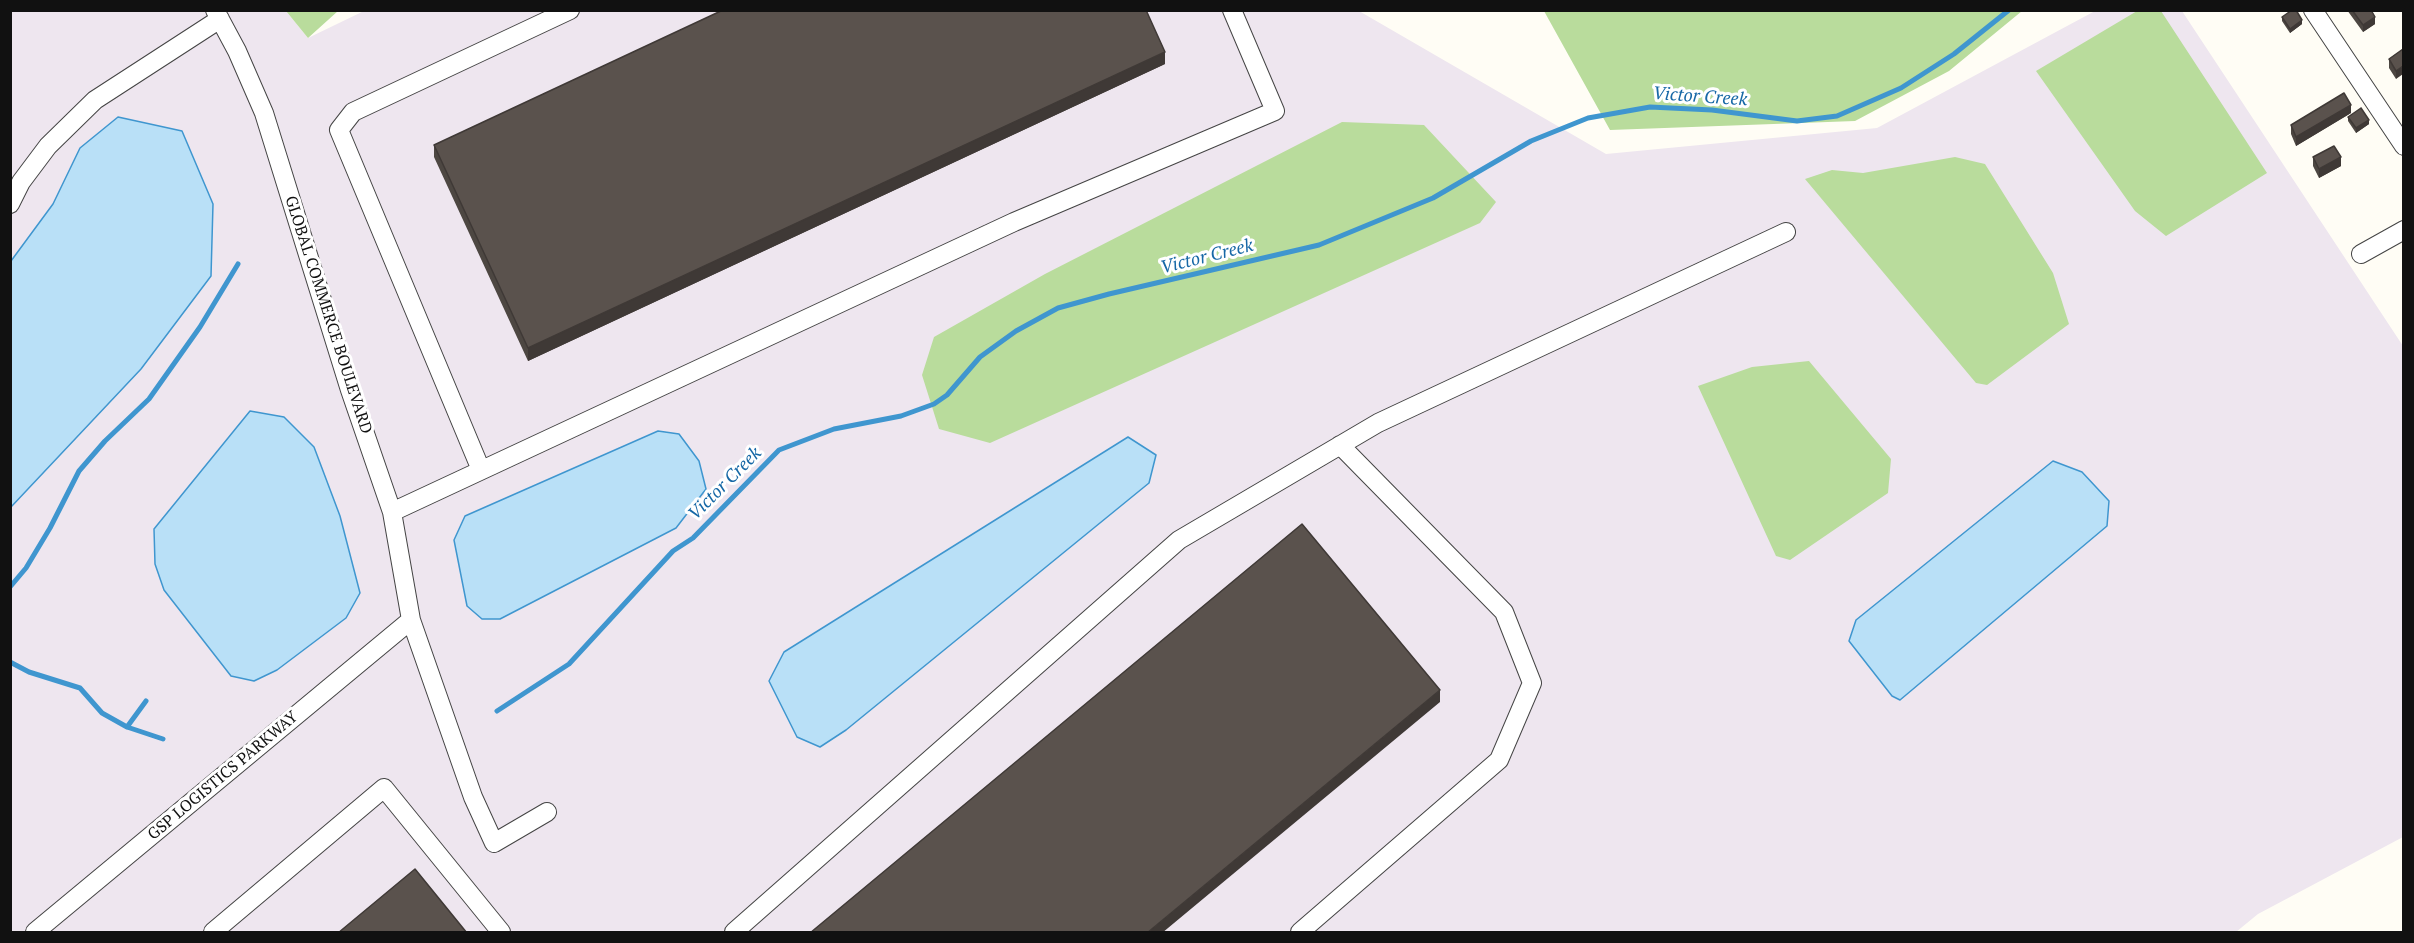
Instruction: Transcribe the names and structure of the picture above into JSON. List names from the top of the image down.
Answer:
{
  "streets": {
    "street": ["GLOBAL COMMERCE BOULEVARD", "GSP LOGISTICS PARKWAY"]
  },
  "crossings": [
    ["GLOBAL COMMERCE BOULEVARD", "GSP LOGISTICS PARKWAY"]
  ],
  "water": ["Victor Creek"]
}
